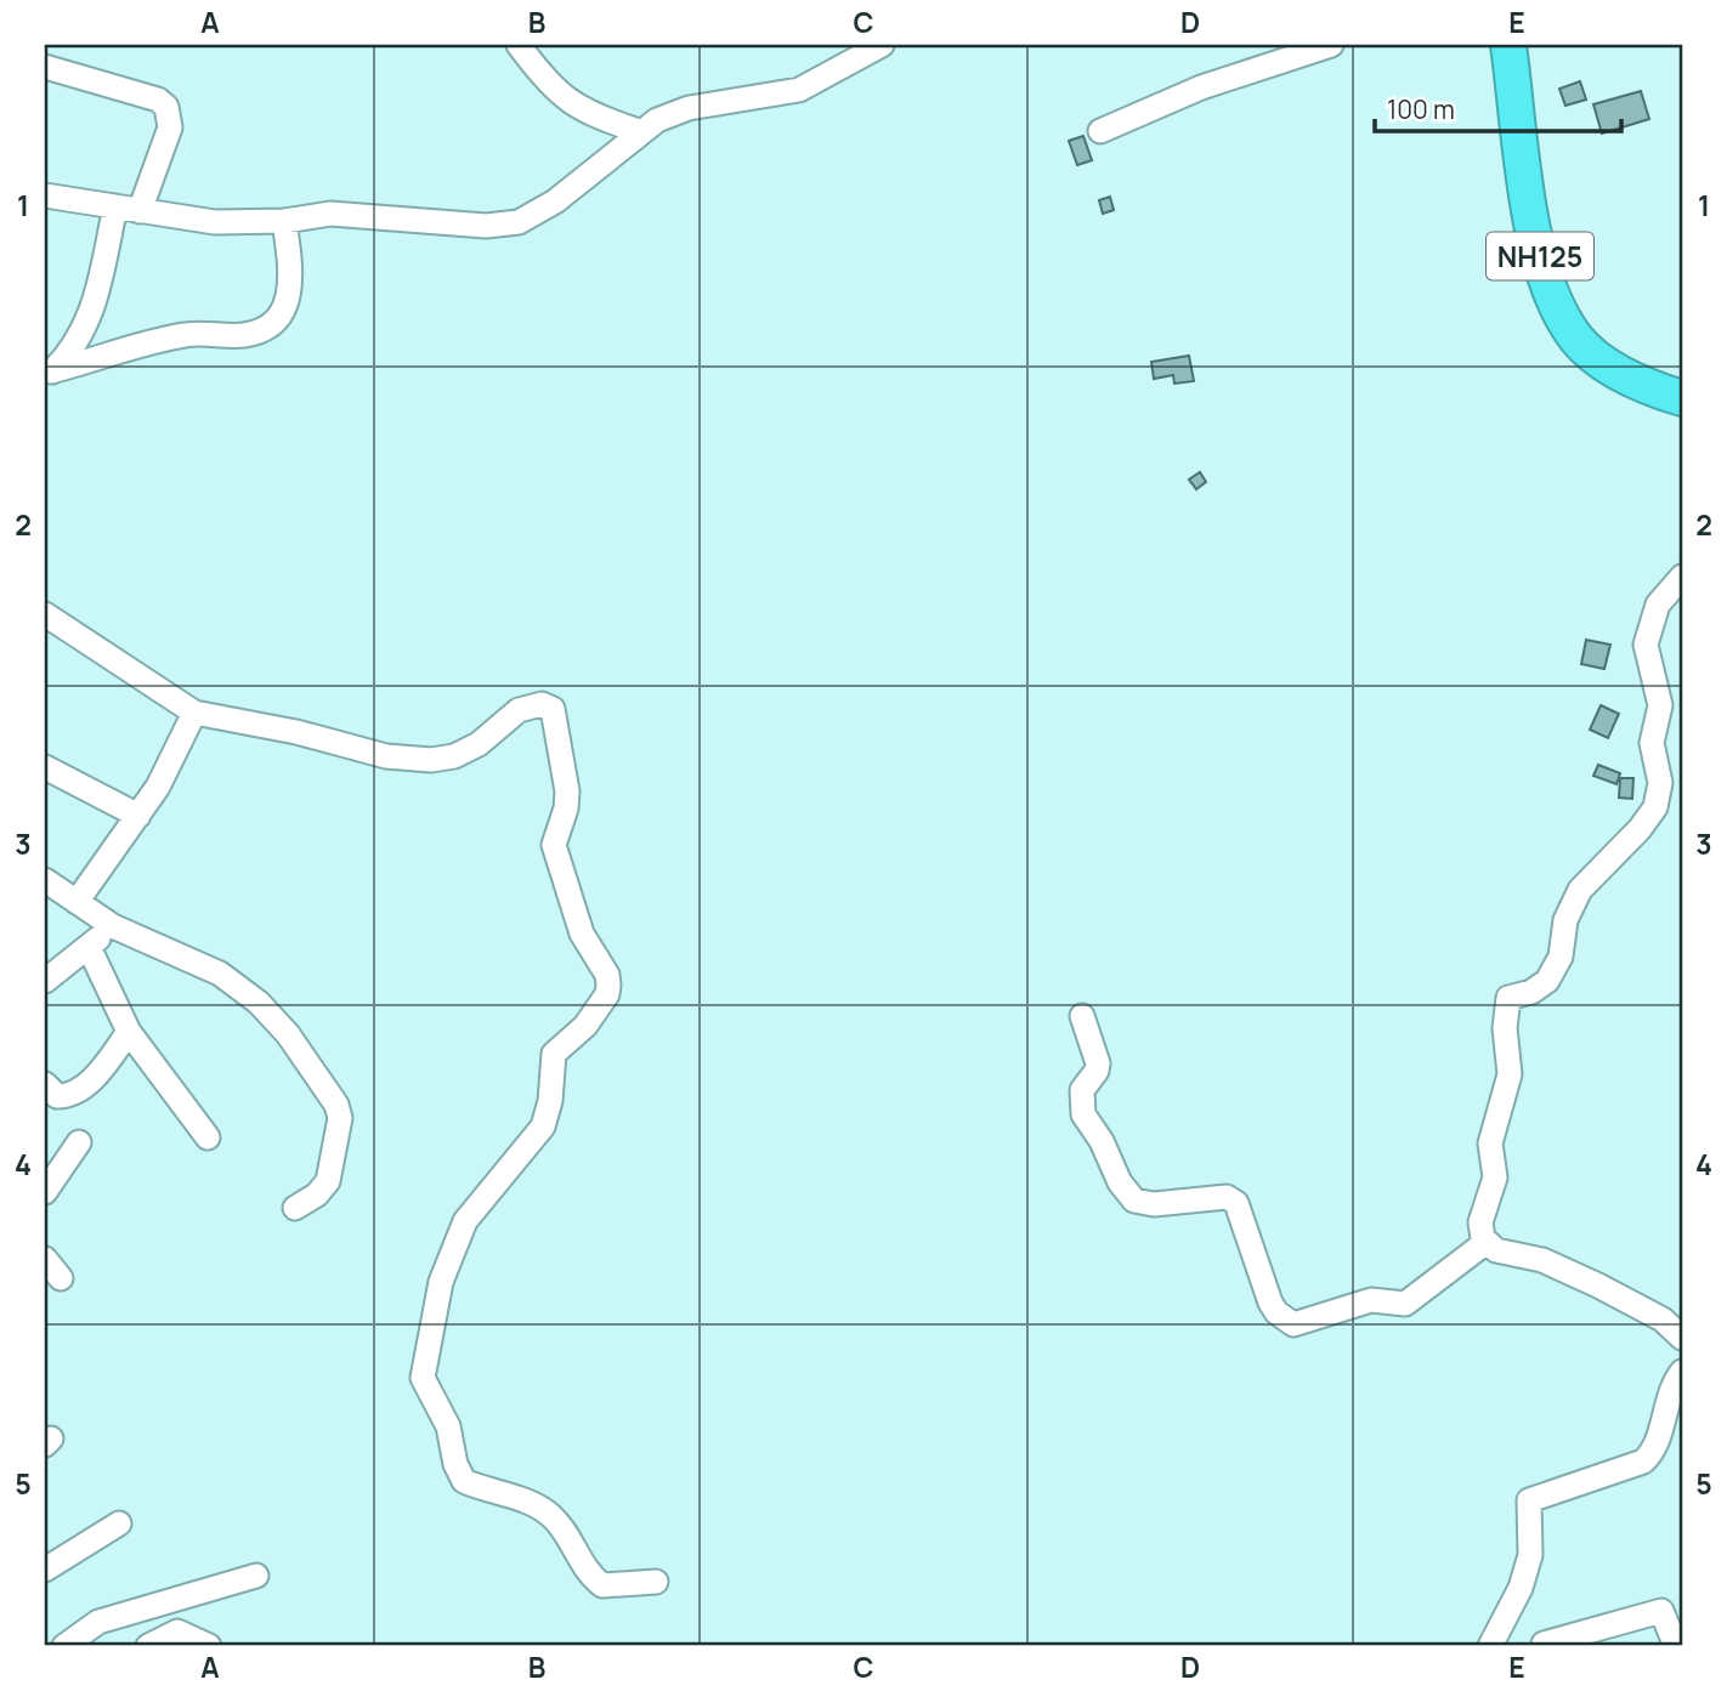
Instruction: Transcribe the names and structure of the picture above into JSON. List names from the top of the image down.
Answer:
{
  "streets": {
    "highway": ["NH125"]
  },
  "scale_bar": "100 m",
  "grid": {
    "columns": [
      "A",
      "B",
      "C",
      "D",
      "E"
    ],
    "rows": [
      "1",
      "2",
      "3",
      "4",
      "5"
    ]
  }
}
